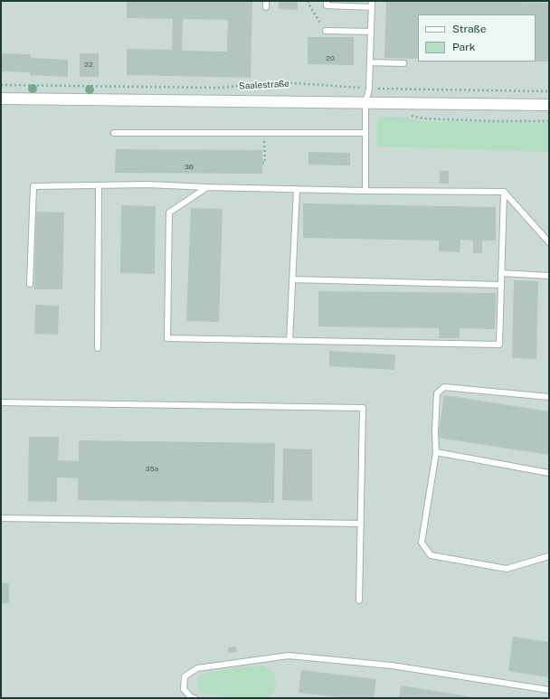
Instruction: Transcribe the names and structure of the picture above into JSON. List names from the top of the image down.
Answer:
{
  "streets": {
    "main road": ["Saalestraße"]
  },
  "house_numbers": [
    "20",
    "22",
    "36",
    "35a"
  ],
  "legend": ["Straße", "Park"]
}
